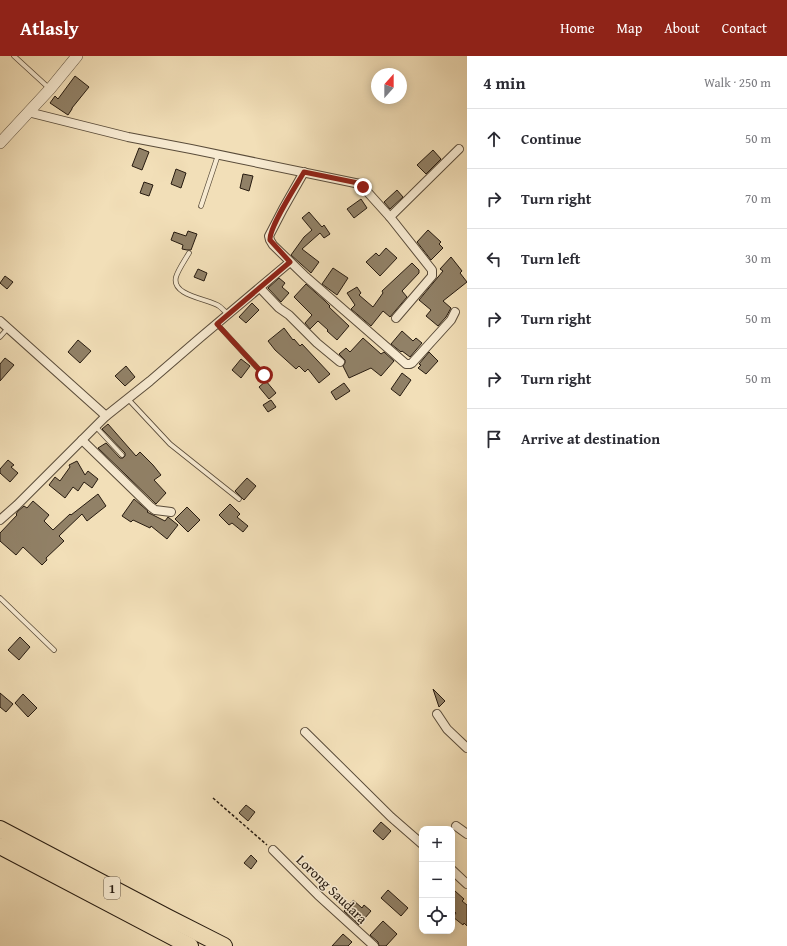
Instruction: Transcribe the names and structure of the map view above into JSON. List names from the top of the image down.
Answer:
{
  "streets": {
    "highway": ["1"],
    "street": ["Lorong Saudara"]
  },
  "north": "top",
  "page": {
    "header": "Atlasly",
    "nav": [
      "Home",
      "Map",
      "About",
      "Contact"
    ],
    "heading": ["4 min", "Walk · 250 m"],
    "list": [
      ["Continue", "50 m"],
      ["Turn right", "70 m"],
      ["Turn left", "30 m"],
      ["Turn right", "50 m"],
      ["Turn right", "50 m"],
      "Arrive at destination"
    ],
    "map_buttons": ["+", "−"]
  }
}
